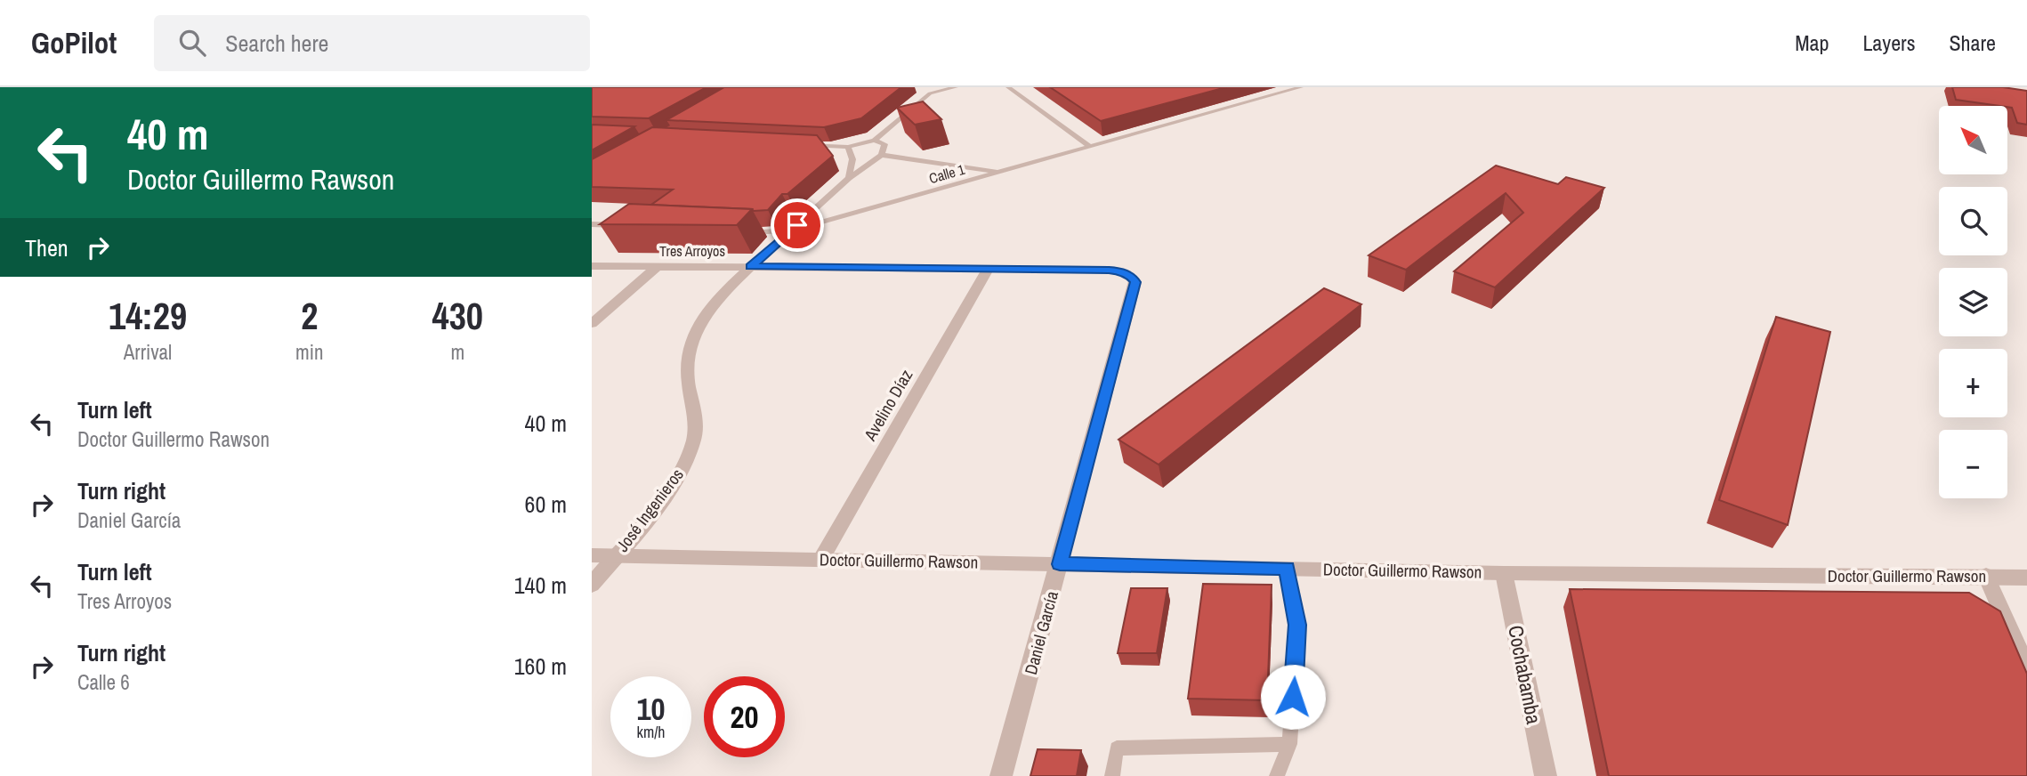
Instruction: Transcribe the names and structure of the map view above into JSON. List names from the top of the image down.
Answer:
{
  "streets": {
    "street": [
      "Tres Arroyos",
      "Avelino Díaz",
      "José Ingenieros",
      "Doctor Guillermo Rawson",
      "Daniel García",
      "Cochabamba"
    ],
    "lane": ["Calle 1"]
  },
  "crossings": [
    ["Tres Arroyos", "Avelino Díaz"],
    ["Tres Arroyos", "José Ingenieros"],
    ["Tres Arroyos", "Daniel García"],
    ["Avelino Díaz", "Doctor Guillermo Rawson"],
    ["José Ingenieros", "Doctor Guillermo Rawson"],
    ["Doctor Guillermo Rawson", "Daniel García"],
    ["Doctor Guillermo Rawson", "Cochabamba"]
  ],
  "north": "top left",
  "page": {
    "header": "GoPilot",
    "search": "Search here",
    "nav": ["Map", "Layers", "Share"],
    "turn": ["40 m", "Doctor Guillermo Rawson"],
    "map_buttons": ["+", "−"],
    "then": "Then",
    "eta": [
      "14:29",
      "Arrival",
      "2",
      "min",
      "430",
      "m"
    ],
    "list": [
      {
        "name": "Turn left",
        "note": "Doctor Guillermo Rawson",
        "value": "40 m"
      },
      {
        "name": "Turn right",
        "note": "Daniel García",
        "value": "60 m"
      },
      {
        "name": "Turn left",
        "note": "Tres Arroyos",
        "value": "140 m"
      },
      {
        "name": "Turn right",
        "note": "Calle 6",
        "value": "160 m"
      }
    ],
    "speed": "10 km/h",
    "limit": "20"
  }
}
